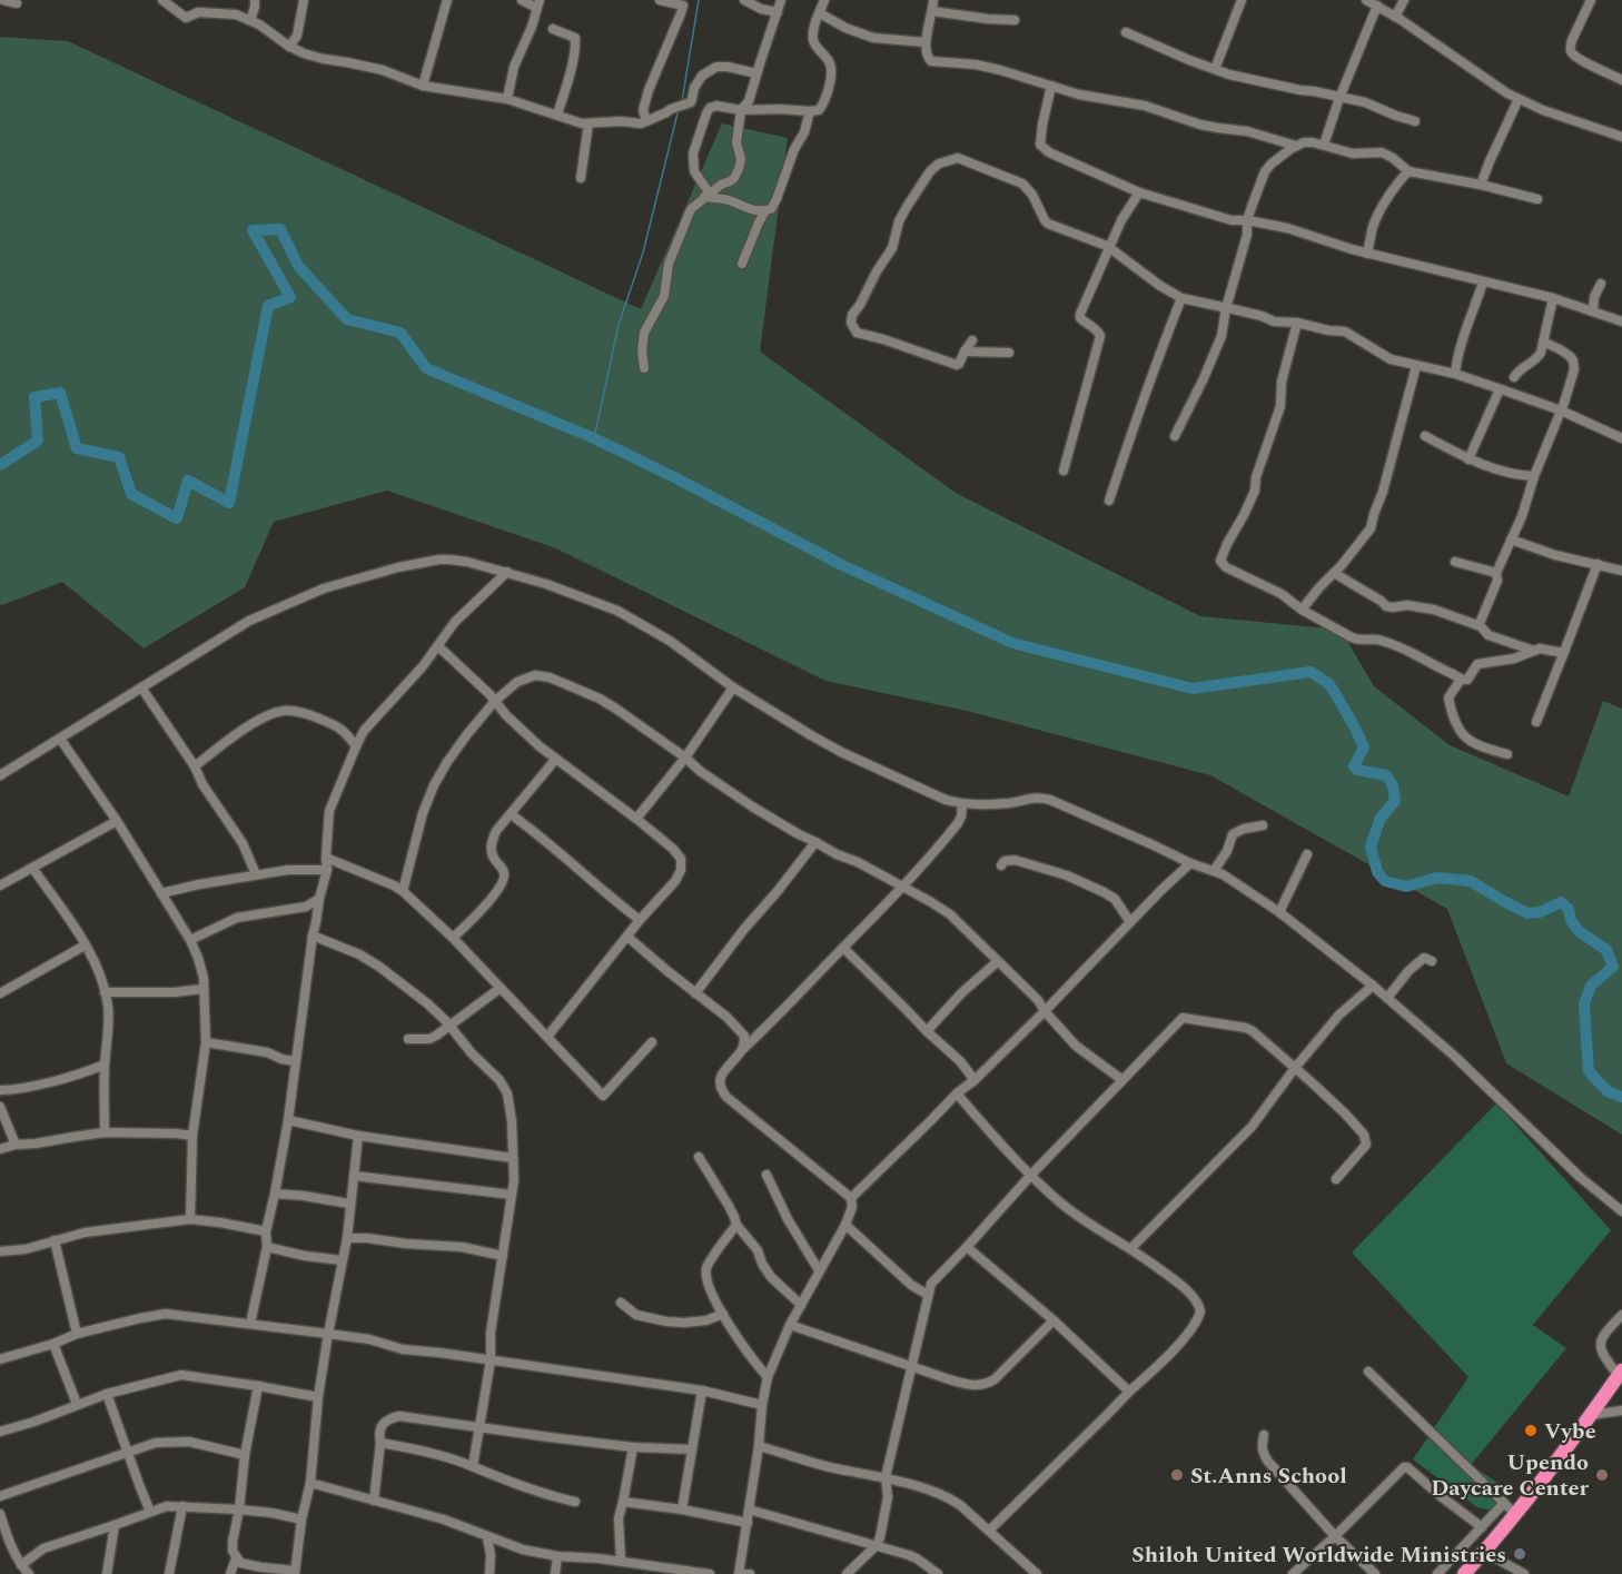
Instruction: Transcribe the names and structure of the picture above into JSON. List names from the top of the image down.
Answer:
{
  "places": [
    "Vybe",
    "St.Anns School",
    "Upendo Daycare Center",
    "Shiloh United Worldwide Ministries"
  ]
}
